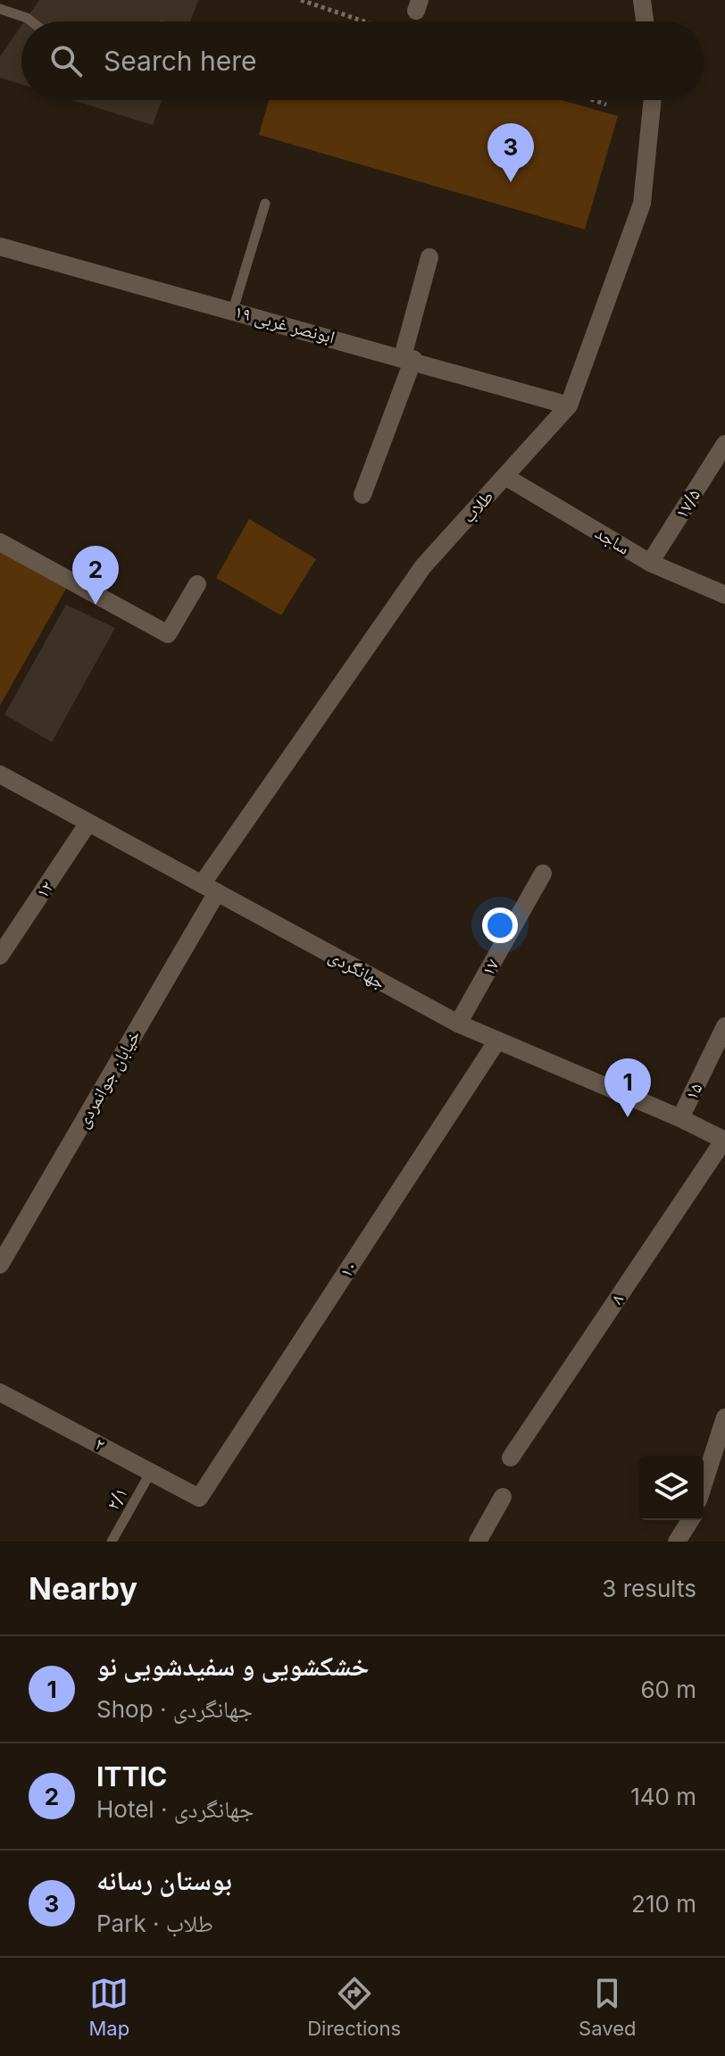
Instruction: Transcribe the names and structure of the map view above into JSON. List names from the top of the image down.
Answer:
{
  "streets": {
    "street": [
      "ابونصر غربی ۱۹",
      "۱۷/۵",
      "طلاب",
      "ساجد",
      "۱۲",
      "۱۷",
      "جهانگردی",
      "خیابان جوانمردی",
      "۱۵",
      "۱۰",
      "۸",
      "۲"
    ],
    "lane": ["۲/۱"]
  },
  "crossings": [
    ["ابونصر غربی ۱۹", "طلاب"],
    ["۱۷/۵", "ساجد"],
    ["طلاب", "ساجد"],
    ["طلاب", "جهانگردی"],
    ["طلاب", "خیابان جوانمردی"],
    ["۱۲", "جهانگردی"],
    ["۱۷", "جهانگردی"],
    ["جهانگردی", "خیابان جوانمردی"],
    ["جهانگردی", "۱۵"],
    ["جهانگردی", "۱۰"],
    ["جهانگردی", "۸"],
    ["۱۰", "۲"],
    ["۲", "۲/۱"]
  ],
  "page": {
    "search": "Search here",
    "pins": ["3", "2", "1"],
    "heading": ["Nearby", "3 results"],
    "list": [
      {
        "mark": "1",
        "name": "خشکشویی و سفیدشویی نو",
        "note": "Shop · جهانگردی",
        "value": "60 m"
      },
      {
        "mark": "2",
        "name": "ITTIC",
        "note": "Hotel · جهانگردی",
        "value": "140 m"
      },
      {
        "mark": "3",
        "name": "بوستان رسانه",
        "note": "Park · طلاب",
        "value": "210 m"
      }
    ],
    "nav": ["Map", "Directions", "Saved"]
  }
}
